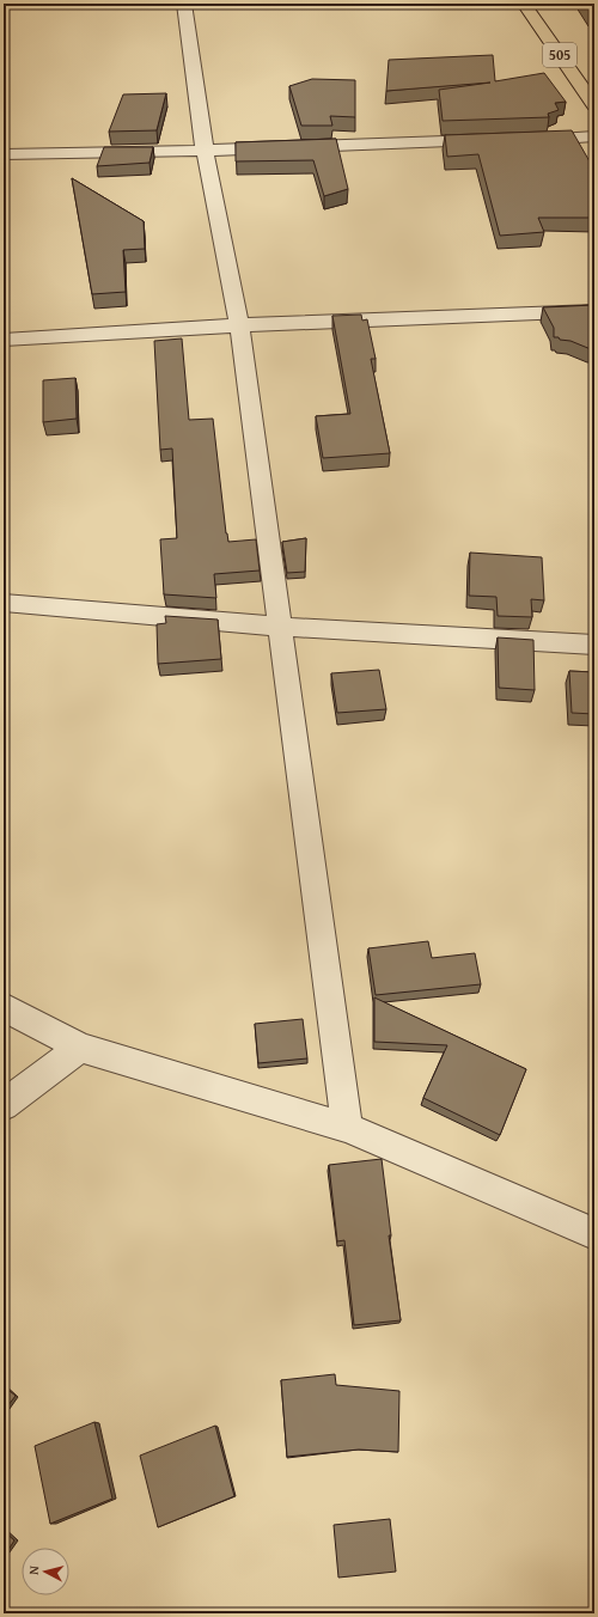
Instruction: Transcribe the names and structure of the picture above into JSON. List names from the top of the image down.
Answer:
{
  "streets": {
    "main road": ["505"]
  },
  "north": "left"
}
